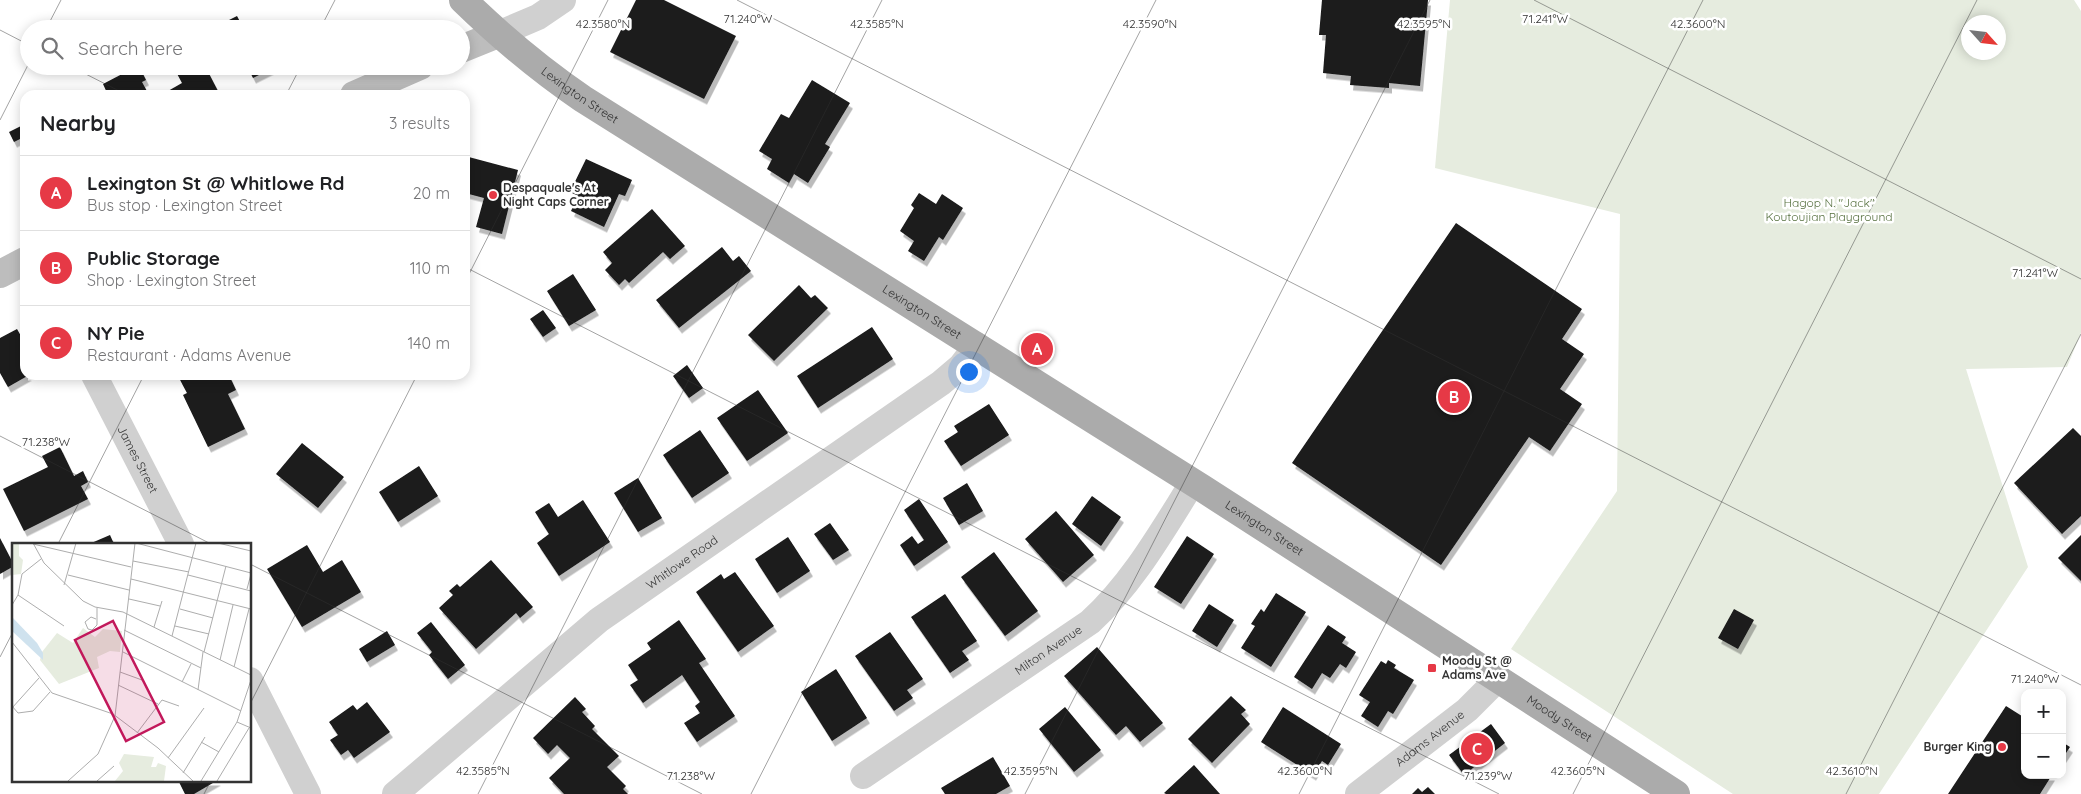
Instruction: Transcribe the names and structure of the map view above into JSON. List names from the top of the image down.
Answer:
{
  "streets": {
    "main road": ["Lexington Street", "Moody Street"],
    "street": [
      "James Street",
      "Whitlowe Road",
      "Milton Avenue",
      "Adams Avenue"
    ]
  },
  "crossings": [
    ["Lexington Street", "Whitlowe Road"],
    ["Lexington Street", "Milton Avenue"],
    ["Lexington Street", "Moody Street"],
    ["Moody Street", "Adams Avenue"]
  ],
  "parks": ["Hagop N. \"Jack\" Koutoujian Playground"],
  "places": {
    "other": ["Despaquale's At Night Caps Corner", "Burger King"],
    "transit": ["Moody St @ Adams Ave"]
  },
  "north": "bottom right",
  "page": {
    "search": "Search here",
    "heading": ["Nearby", "3 results"],
    "list": [
      {
        "mark": "A",
        "name": "Lexington St @ Whitlowe Rd",
        "note": "Bus stop · Lexington Street",
        "value": "20 m"
      },
      {
        "mark": "B",
        "name": "Public Storage",
        "note": "Shop · Lexington Street",
        "value": "110 m"
      },
      {
        "mark": "C",
        "name": "NY Pie",
        "note": "Restaurant · Adams Avenue",
        "value": "140 m"
      }
    ],
    "pins": ["A", "B", "C"],
    "map_buttons": ["+", "−"]
  },
  "coordinates": [
    "71.240°W",
    "71.241°W",
    "42.3580°N",
    "42.3585°N",
    "42.3590°N",
    "42.3595°N",
    "42.3600°N",
    "71.238°W",
    "42.3605°N",
    "42.3610°N",
    "71.239°W"
  ]
}
